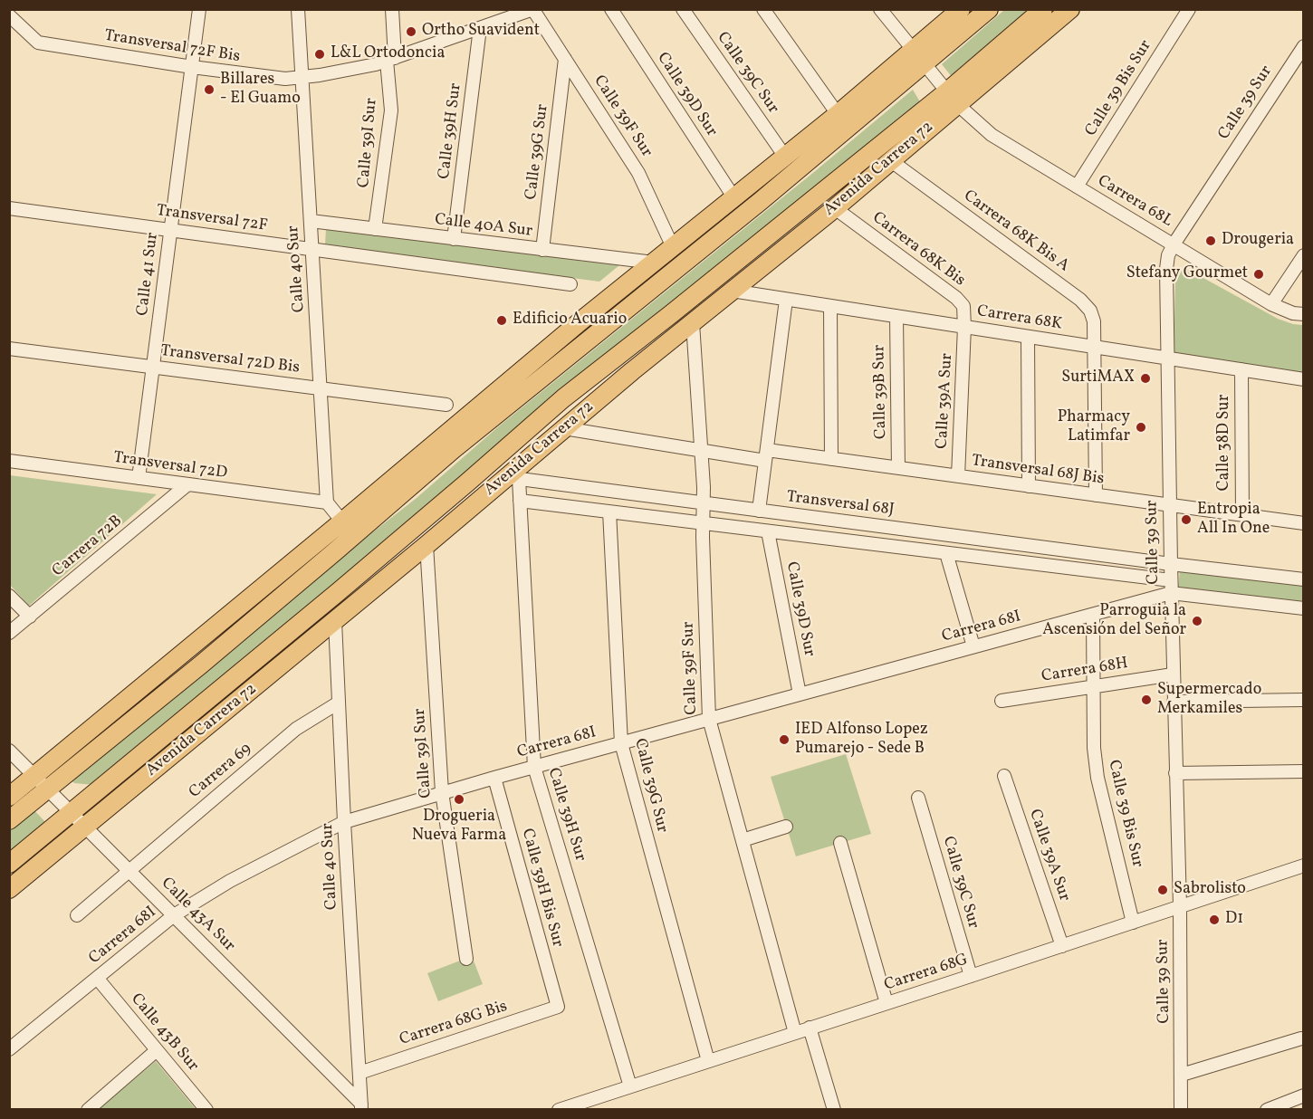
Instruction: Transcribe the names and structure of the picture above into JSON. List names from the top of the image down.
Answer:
{
  "streets": {
    "highway": ["Avenida Carrera 72"],
    "street": [
      "Transversal 72F Bis",
      "Calle 39C Sur",
      "Calle 39 Bis Sur",
      "Calle 39D Sur",
      "Calle 39 Sur",
      "Calle 39F Sur",
      "Calle 39H Sur",
      "Calle 39I Sur",
      "Calle 39G Sur",
      "Carrera 68L",
      "Transversal 72F",
      "Calle 40A Sur",
      "Carrera 68K Bis A",
      "Carrera 68K Bis",
      "Calle 40 Sur",
      "Calle 41 Sur",
      "Carrera 68K",
      "Transversal 72D Bis",
      "Calle 39B Sur",
      "Calle 39A Sur",
      "Calle 38D Sur",
      "Transversal 72D",
      "Transversal 68J Bis",
      "Transversal 68J",
      "Carrera 72B",
      "Carrera 68I",
      "Carrera 68H",
      "Carrera 69",
      "Calle 39H Bis Sur",
      "Calle 43A Sur",
      "Carrera 68G",
      "Carrera 68G Bis",
      "Calle 43B Sur"
    ]
  },
  "crossings": [
    ["Transversal 72F Bis", "Calle 39F Sur"],
    ["Transversal 72F Bis", "Calle 39H Sur"],
    ["Transversal 72F Bis", "Calle 39I Sur"],
    ["Transversal 72F Bis", "Calle 40 Sur"],
    ["Transversal 72F Bis", "Calle 41 Sur"],
    ["Calle 39C Sur", "Carrera 68G"],
    ["Calle 39 Bis Sur", "Carrera 68L"],
    ["Calle 39 Bis Sur", "Carrera 68I"],
    ["Calle 39 Bis Sur", "Carrera 68H"],
    ["Calle 39 Bis Sur", "Carrera 68G"],
    ["Calle 39D Sur", "Carrera 68I"],
    ["Calle 39 Sur", "Carrera 68L"],
    ["Calle 39 Sur", "Carrera 68K"],
    ["Calle 39 Sur", "Transversal 68J Bis"],
    ["Calle 39 Sur", "Transversal 68J"],
    ["Calle 39 Sur", "Carrera 68I"],
    ["Calle 39 Sur", "Carrera 68H"],
    ["Calle 39 Sur", "Carrera 68G"],
    ["Calle 39F Sur", "Calle 39G Sur"],
    ["Calle 39F Sur", "Avenida Carrera 72"],
    ["Calle 39F Sur", "Transversal 68J Bis"],
    ["Calle 39F Sur", "Transversal 68J"],
    ["Calle 39F Sur", "Carrera 68I"],
    ["Calle 39F Sur", "Carrera 68G"],
    ["Calle 39H Sur", "Avenida Carrera 72"],
    ["Calle 39H Sur", "Calle 40A Sur"],
    ["Calle 39H Sur", "Transversal 68J"],
    ["Calle 39H Sur", "Carrera 68I"],
    ["Calle 39H Sur", "Carrera 68G"],
    ["Calle 39I Sur", "Avenida Carrera 72"],
    ["Calle 39I Sur", "Calle 40A Sur"],
    ["Calle 39I Sur", "Carrera 68I"],
    ["Calle 39G Sur", "Calle 40A Sur"],
    ["Calle 39G Sur", "Carrera 68I"],
    ["Calle 39G Sur", "Carrera 68G"],
    ["Avenida Carrera 72", "Carrera 68L"],
    ["Avenida Carrera 72", "Carrera 68K Bis A"],
    ["Avenida Carrera 72", "Carrera 68K Bis"],
    ["Avenida Carrera 72", "Calle 40 Sur"],
    ["Avenida Carrera 72", "Carrera 68K"],
    ["Avenida Carrera 72", "Transversal 68J Bis"],
    ["Avenida Carrera 72", "Transversal 68J"],
    ["Avenida Carrera 72", "Calle 43A Sur"],
    ["Transversal 72F", "Calle 40 Sur"],
    ["Transversal 72F", "Calle 41 Sur"],
    ["Calle 40A Sur", "Calle 40 Sur"],
    ["Carrera 68K Bis A", "Carrera 68K"],
    ["Carrera 68K Bis", "Carrera 68K"],
    ["Carrera 68K Bis", "Calle 39A Sur"],
    ["Calle 40 Sur", "Transversal 72D Bis"],
    ["Calle 40 Sur", "Transversal 72D"],
    ["Calle 40 Sur", "Carrera 68I"],
    ["Calle 40 Sur", "Carrera 69"],
    ["Calle 40 Sur", "Calle 43A Sur"],
    ["Calle 40 Sur", "Carrera 68G Bis"],
    ["Calle 41 Sur", "Transversal 72D Bis"],
    ["Calle 41 Sur", "Transversal 72D"],
    ["Carrera 68K", "Calle 39B Sur"],
    ["Carrera 68K", "Calle 39A Sur"],
    ["Carrera 68K", "Calle 38D Sur"],
    ["Calle 39B Sur", "Transversal 68J Bis"],
    ["Calle 39A Sur", "Transversal 68J Bis"],
    ["Calle 39A Sur", "Carrera 68G"],
    ["Calle 38D Sur", "Transversal 68J Bis"],
    ["Transversal 72D", "Carrera 72B"],
    ["Carrera 68I", "Calle 39H Bis Sur"],
    ["Carrera 68I", "Calle 43A Sur"],
    ["Carrera 68I", "Calle 43B Sur"],
    ["Carrera 69", "Calle 43A Sur"],
    ["Calle 39H Bis Sur", "Carrera 68G Bis"]
  ],
  "places": [
    "Ortho Suavident",
    "L&L Ortodoncia",
    "Billares - El Guamo",
    "Drougeria",
    "Stefany Gourmet",
    "Edificio Acuario",
    "SurtiMAX",
    "Pharmacy Latimfar",
    "Entropia All In One",
    "Parroguia la Ascensión del Señor",
    "Supermercado Merkamiles",
    "IED Alfonso Lopez Pumarejo - Sede B",
    "Drogueria Nueva Farma",
    "Sabrolisto",
    "D1"
  ]
}
